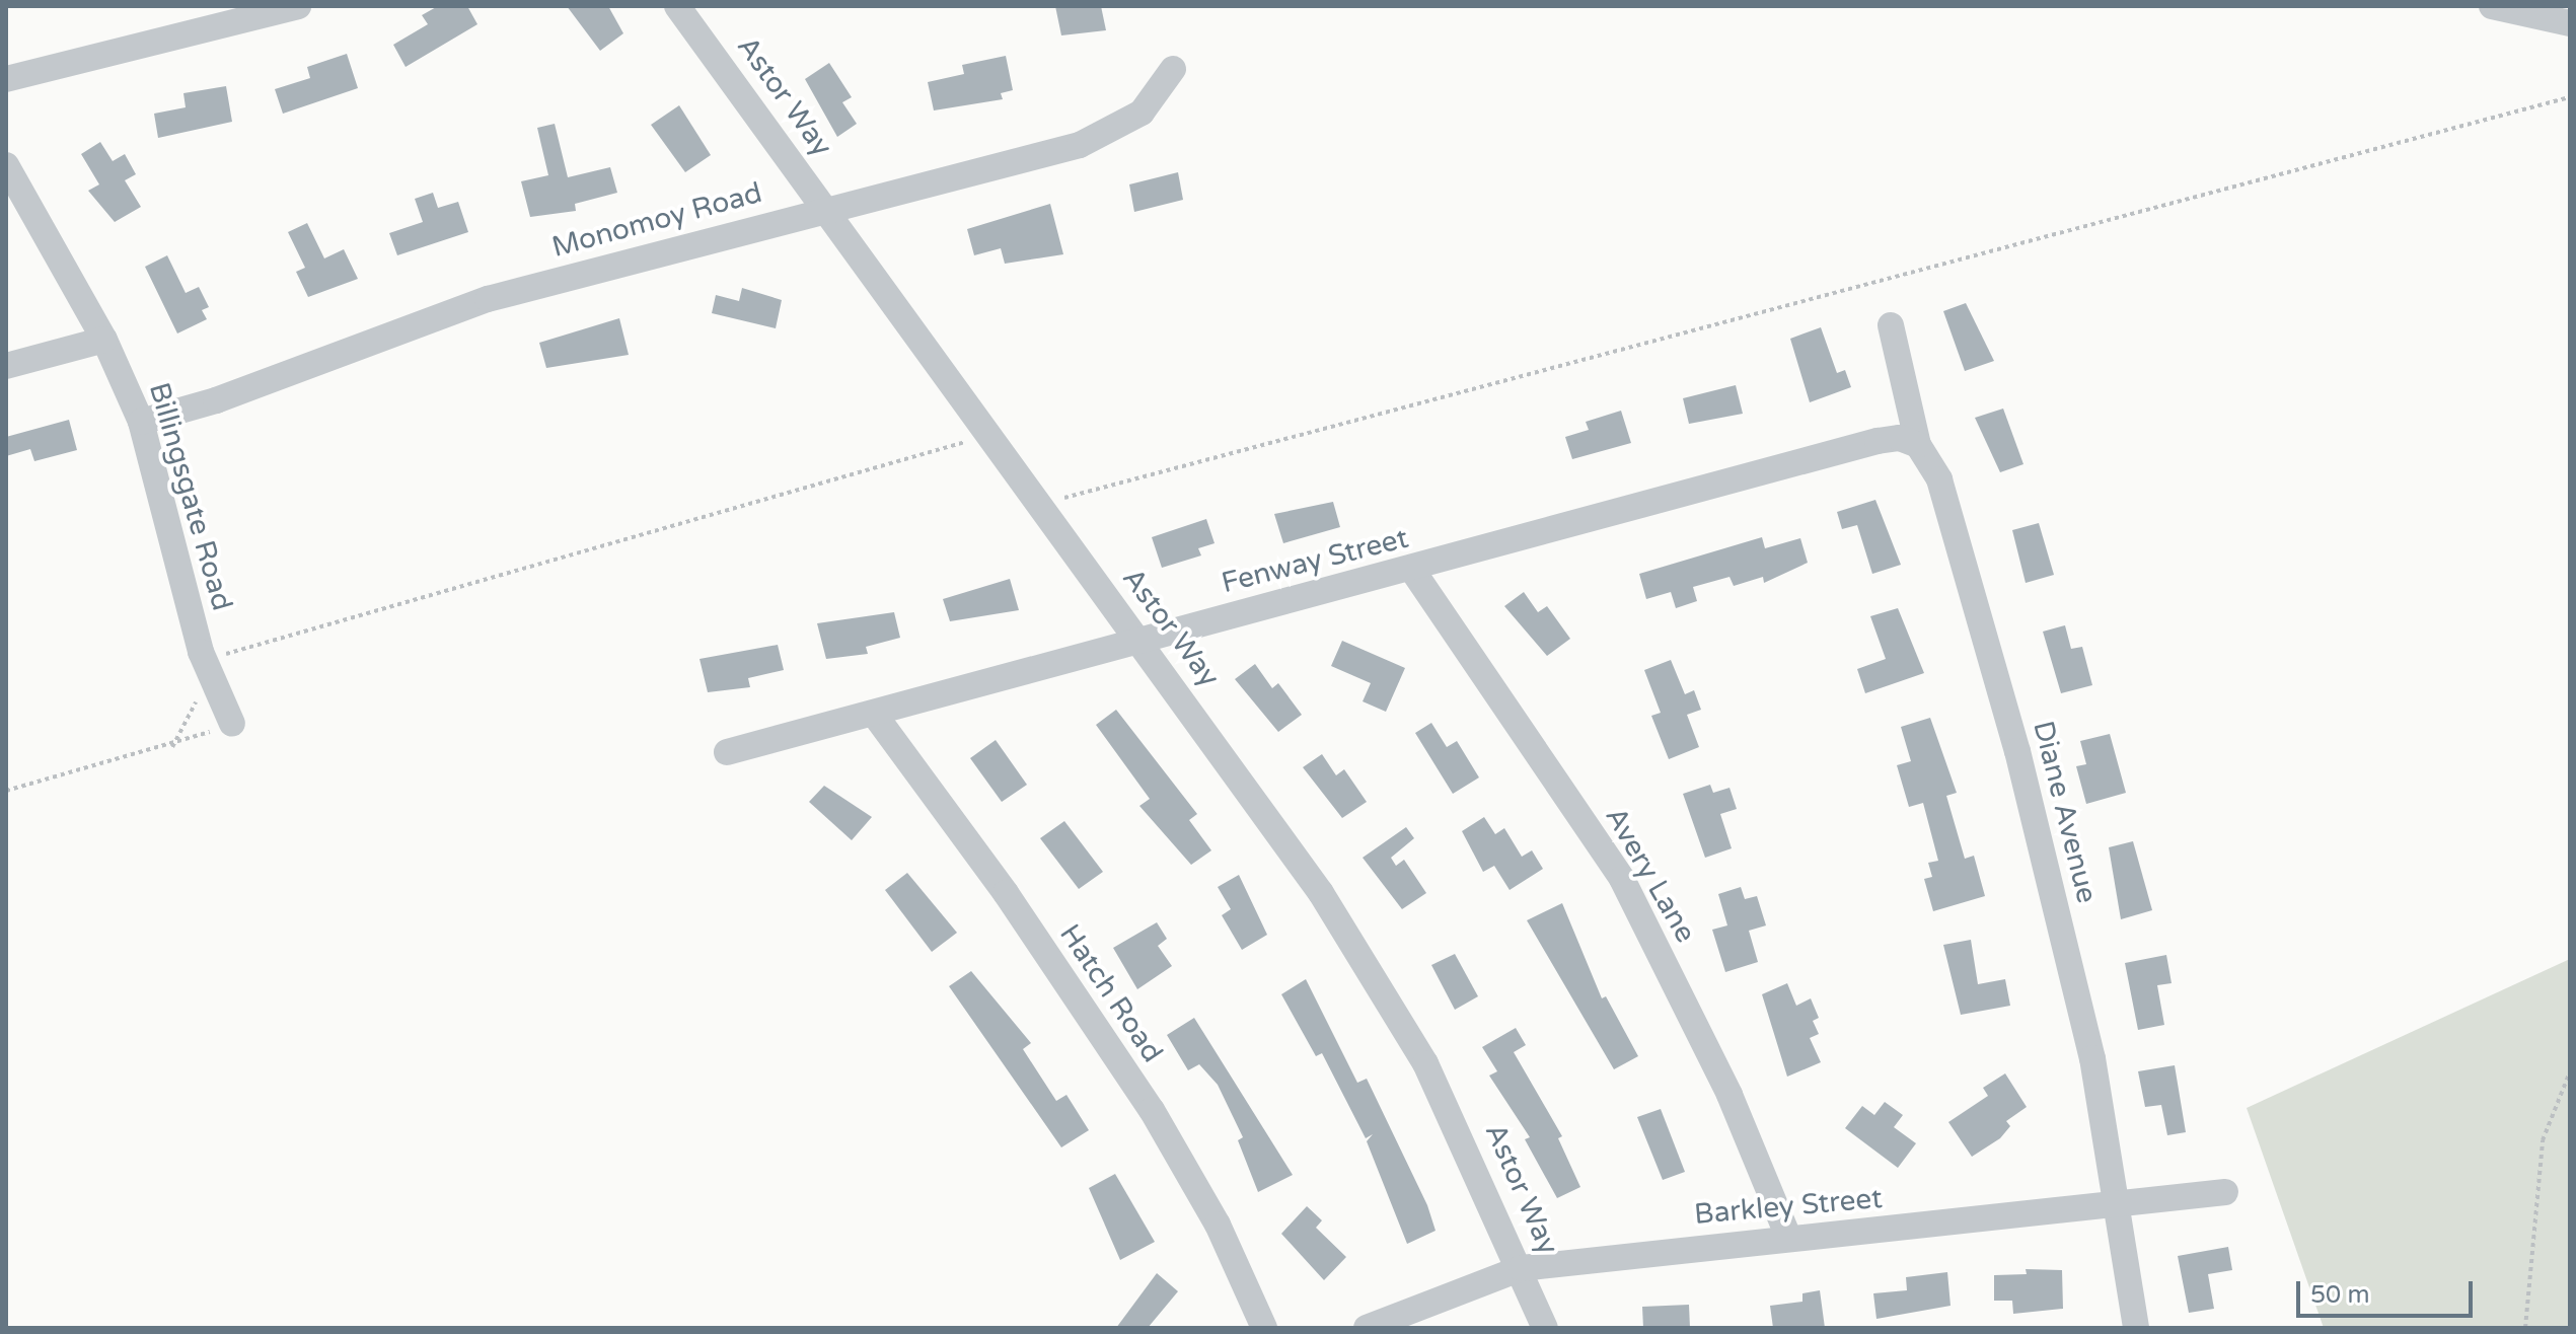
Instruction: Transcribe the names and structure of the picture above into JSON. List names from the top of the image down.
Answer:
{
  "streets": {
    "street": [
      "Astor Way",
      "Monomoy Road",
      "Billingsgate Road",
      "Fenway Street",
      "Diane Avenue",
      "Avery Lane",
      "Hatch Road",
      "Barkley Street"
    ]
  },
  "crossings": [
    ["Astor Way", "Monomoy Road"],
    ["Astor Way", "Fenway Street"],
    ["Astor Way", "Barkley Street"],
    ["Monomoy Road", "Billingsgate Road"],
    ["Fenway Street", "Diane Avenue"],
    ["Fenway Street", "Avery Lane"],
    ["Fenway Street", "Hatch Road"],
    ["Diane Avenue", "Barkley Street"],
    ["Avery Lane", "Barkley Street"]
  ],
  "scale_bar": "50 m"
}
